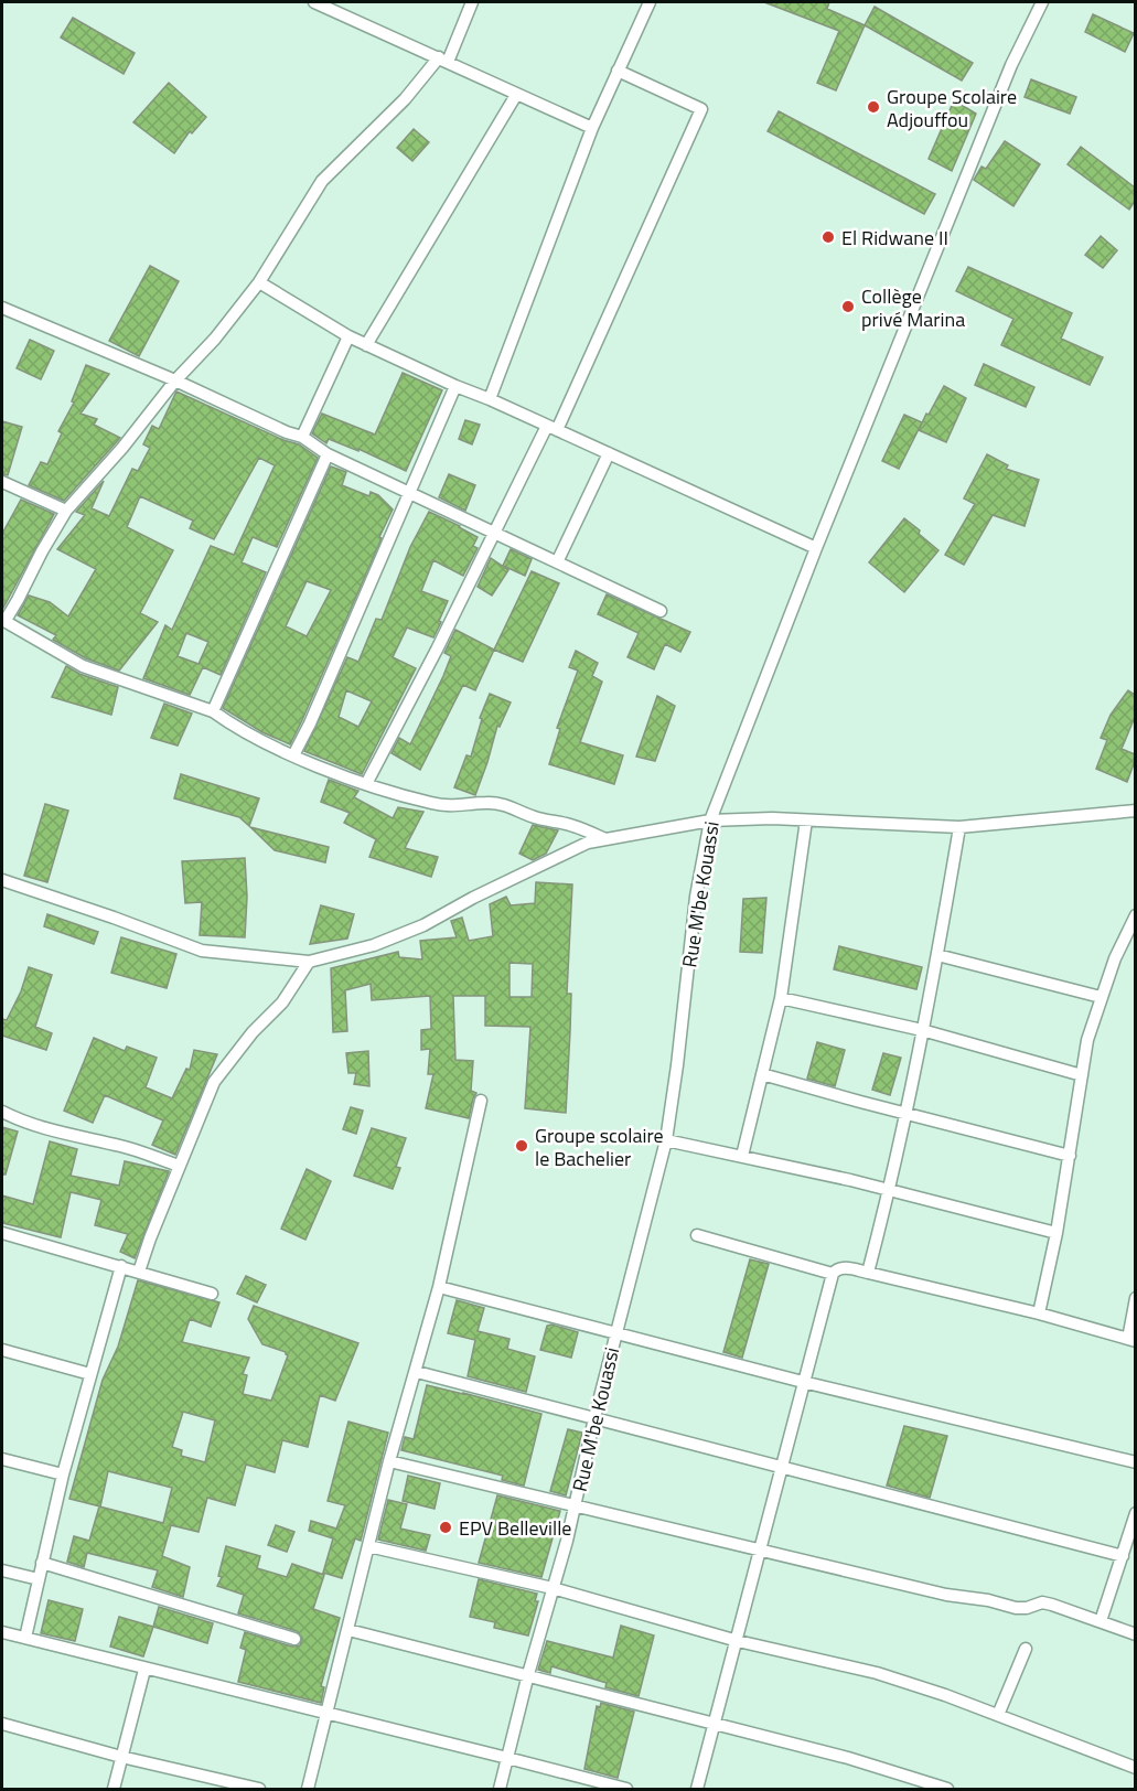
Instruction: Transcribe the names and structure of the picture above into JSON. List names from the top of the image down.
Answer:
{
  "streets": {
    "street": ["Rue M'be Kouassi"]
  },
  "places": [
    "Groupe Scolaire Adjouffou",
    "El Ridwane II",
    "Collège privé Marina",
    "Groupe scolaire le Bachelier",
    "EPV Belleville"
  ]
}
